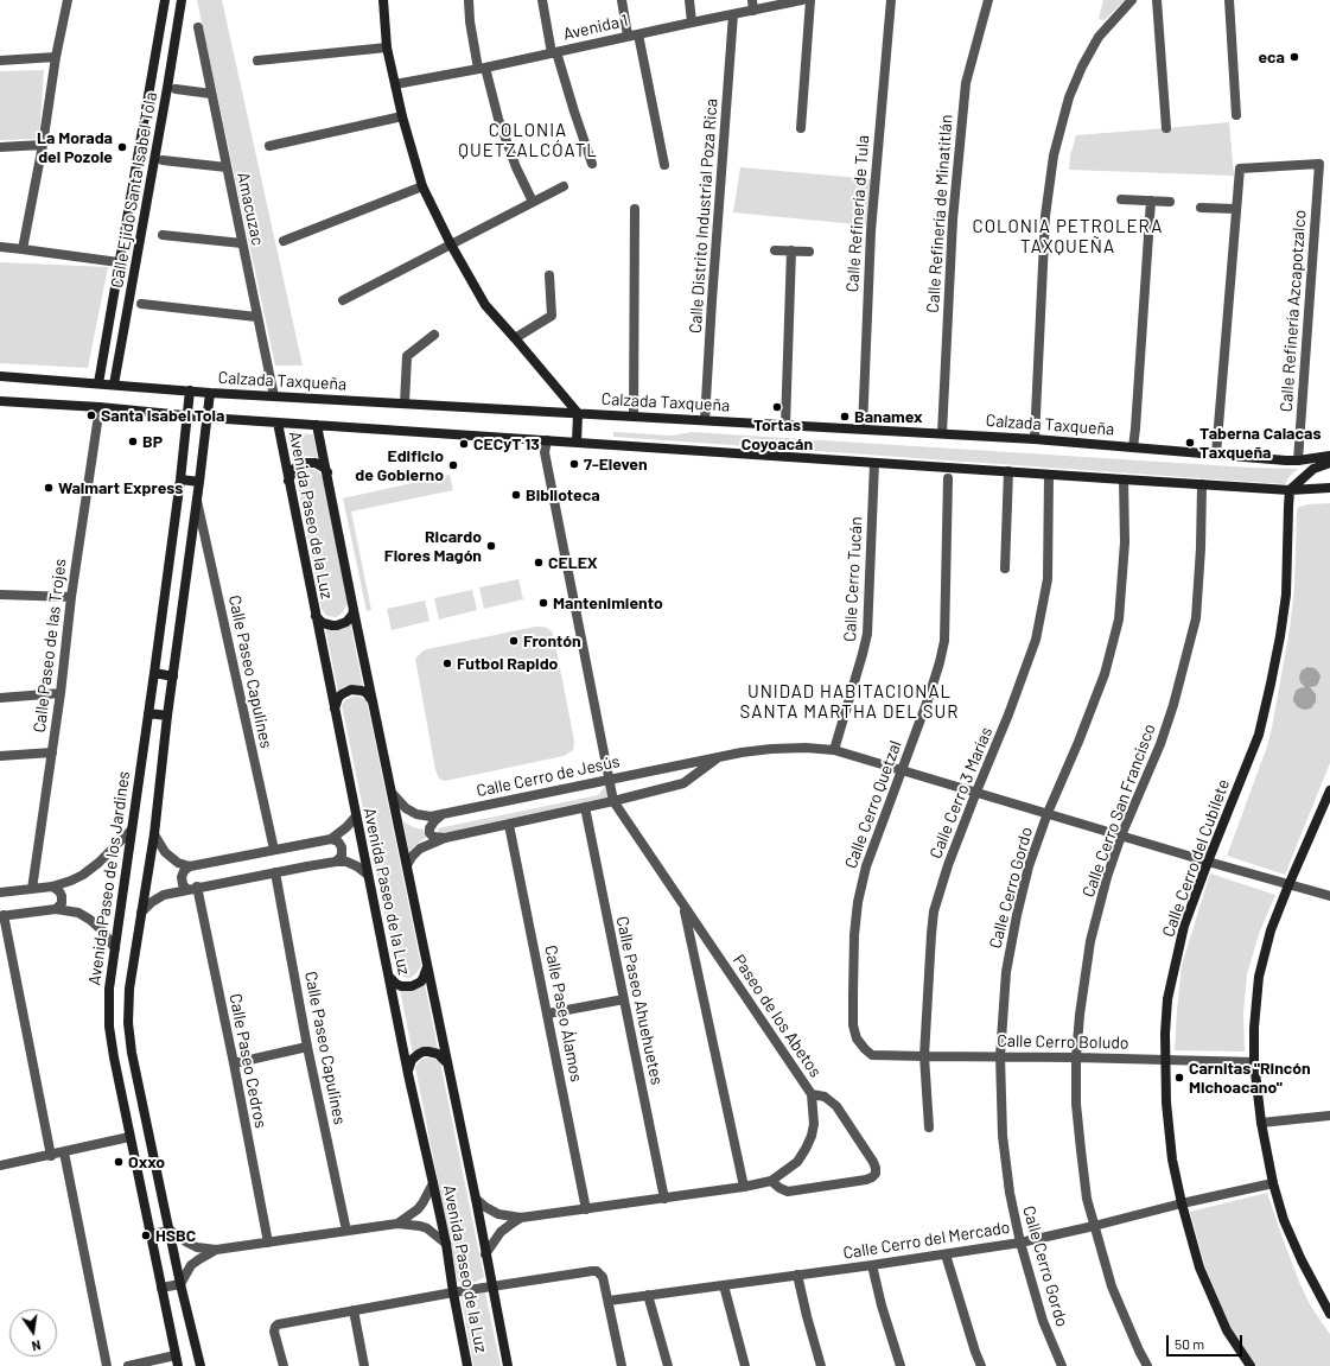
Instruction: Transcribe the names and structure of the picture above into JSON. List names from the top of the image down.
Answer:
{
  "streets": {
    "street": [
      "Avenida 1",
      "Calle Ejido Santa Isabel Tola",
      "Amacuzac",
      "Calle Refinería de Tula",
      "Calle Refinería de Minatitlán",
      "Calle Distrito Industrial Poza Rica",
      "Calle Refinería Azcapotzalco",
      "Calzada Taxqueña",
      "Avenida Paseo de la Luz",
      "Calle Cerro Tucán",
      "Calle Paseo de las Trojes",
      "Calle Paseo Capulines",
      "Calle Cerro de Jesús",
      "Calle Cerro 3 Marías",
      "Calle Cerro Quetzal",
      "Calle Cerro San Francisco",
      "Calle Cerro del Cubilete",
      "Avenida Paseo de los Jardines",
      "Calle Cerro Gordo",
      "Calle Paseo Ahuehuetes",
      "Calle Paseo Álamos",
      "Paseo de los Abetos",
      "Calle Cerro Boludo",
      "Calle Paseo Cedros",
      "Calle Cerro del Mercado"
    ]
  },
  "crossings": [
    ["Avenida 1", "Calle Distrito Industrial Poza Rica"],
    ["Calle Ejido Santa Isabel Tola", "Calzada Taxqueña"],
    ["Amacuzac", "Calzada Taxqueña"],
    ["Calle Refinería de Tula", "Calzada Taxqueña"],
    ["Calle Refinería de Minatitlán", "Calzada Taxqueña"],
    ["Calle Distrito Industrial Poza Rica", "Calzada Taxqueña"],
    ["Calle Refinería Azcapotzalco", "Calzada Taxqueña"],
    ["Calzada Taxqueña", "Avenida Paseo de los Jardines"],
    ["Avenida Paseo de la Luz", "Calle Cerro de Jesús"],
    ["Avenida Paseo de la Luz", "Paseo de los Abetos"],
    ["Calle Cerro Tucán", "Calle Cerro de Jesús"],
    ["Calle Paseo Capulines", "Avenida Paseo de los Jardines"],
    ["Calle Cerro de Jesús", "Calle Cerro 3 Marías"],
    ["Calle Cerro de Jesús", "Calle Cerro Quetzal"],
    ["Calle Cerro de Jesús", "Calle Cerro San Francisco"],
    ["Calle Cerro de Jesús", "Calle Cerro del Cubilete"],
    ["Calle Cerro de Jesús", "Calle Cerro Gordo"],
    ["Calle Cerro de Jesús", "Calle Paseo Ahuehuetes"],
    ["Calle Cerro de Jesús", "Calle Paseo Álamos"],
    ["Calle Cerro de Jesús", "Paseo de los Abetos"],
    ["Calle Cerro 3 Marías", "Calle Cerro Boludo"],
    ["Calle Cerro Quetzal", "Calle Cerro Boludo"],
    ["Calle Cerro San Francisco", "Calle Cerro Boludo"],
    ["Calle Cerro San Francisco", "Calle Cerro del Mercado"],
    ["Calle Cerro del Cubilete", "Calle Cerro Boludo"],
    ["Calle Cerro del Cubilete", "Calle Cerro del Mercado"],
    ["Calle Cerro Gordo", "Calle Cerro Boludo"],
    ["Calle Cerro Gordo", "Calle Cerro del Mercado"],
    ["Calle Paseo Ahuehuetes", "Paseo de los Abetos"],
    ["Calle Paseo Álamos", "Paseo de los Abetos"]
  ],
  "districts": ["COLONIA QUETZALCÓATL", "COLONIA PETROLERA TAXQUEÑA", "UNIDAD HABITACIONAL SANTA MARTHA DEL SUR"],
  "places": [
    "eca",
    "La Morada del Pozole",
    "Tortas Coyoacán",
    "Santa Isabel Tola",
    "Banamex",
    "BP",
    "Taberna Calacas Taxqueña",
    "CECyT 13",
    "7-Eleven",
    "Edificio de Gobierno",
    "Walmart Express",
    "Biblioteca",
    "Ricardo Flores Magón",
    "CELEX",
    "Mantenimiento",
    "Frontón",
    "Futbol Rapido",
    "Carnitas \"Rincón Michoacano\"",
    "Oxxo",
    "HSBC"
  ],
  "scale_bar": "50 m",
  "north": "bottom"
}
